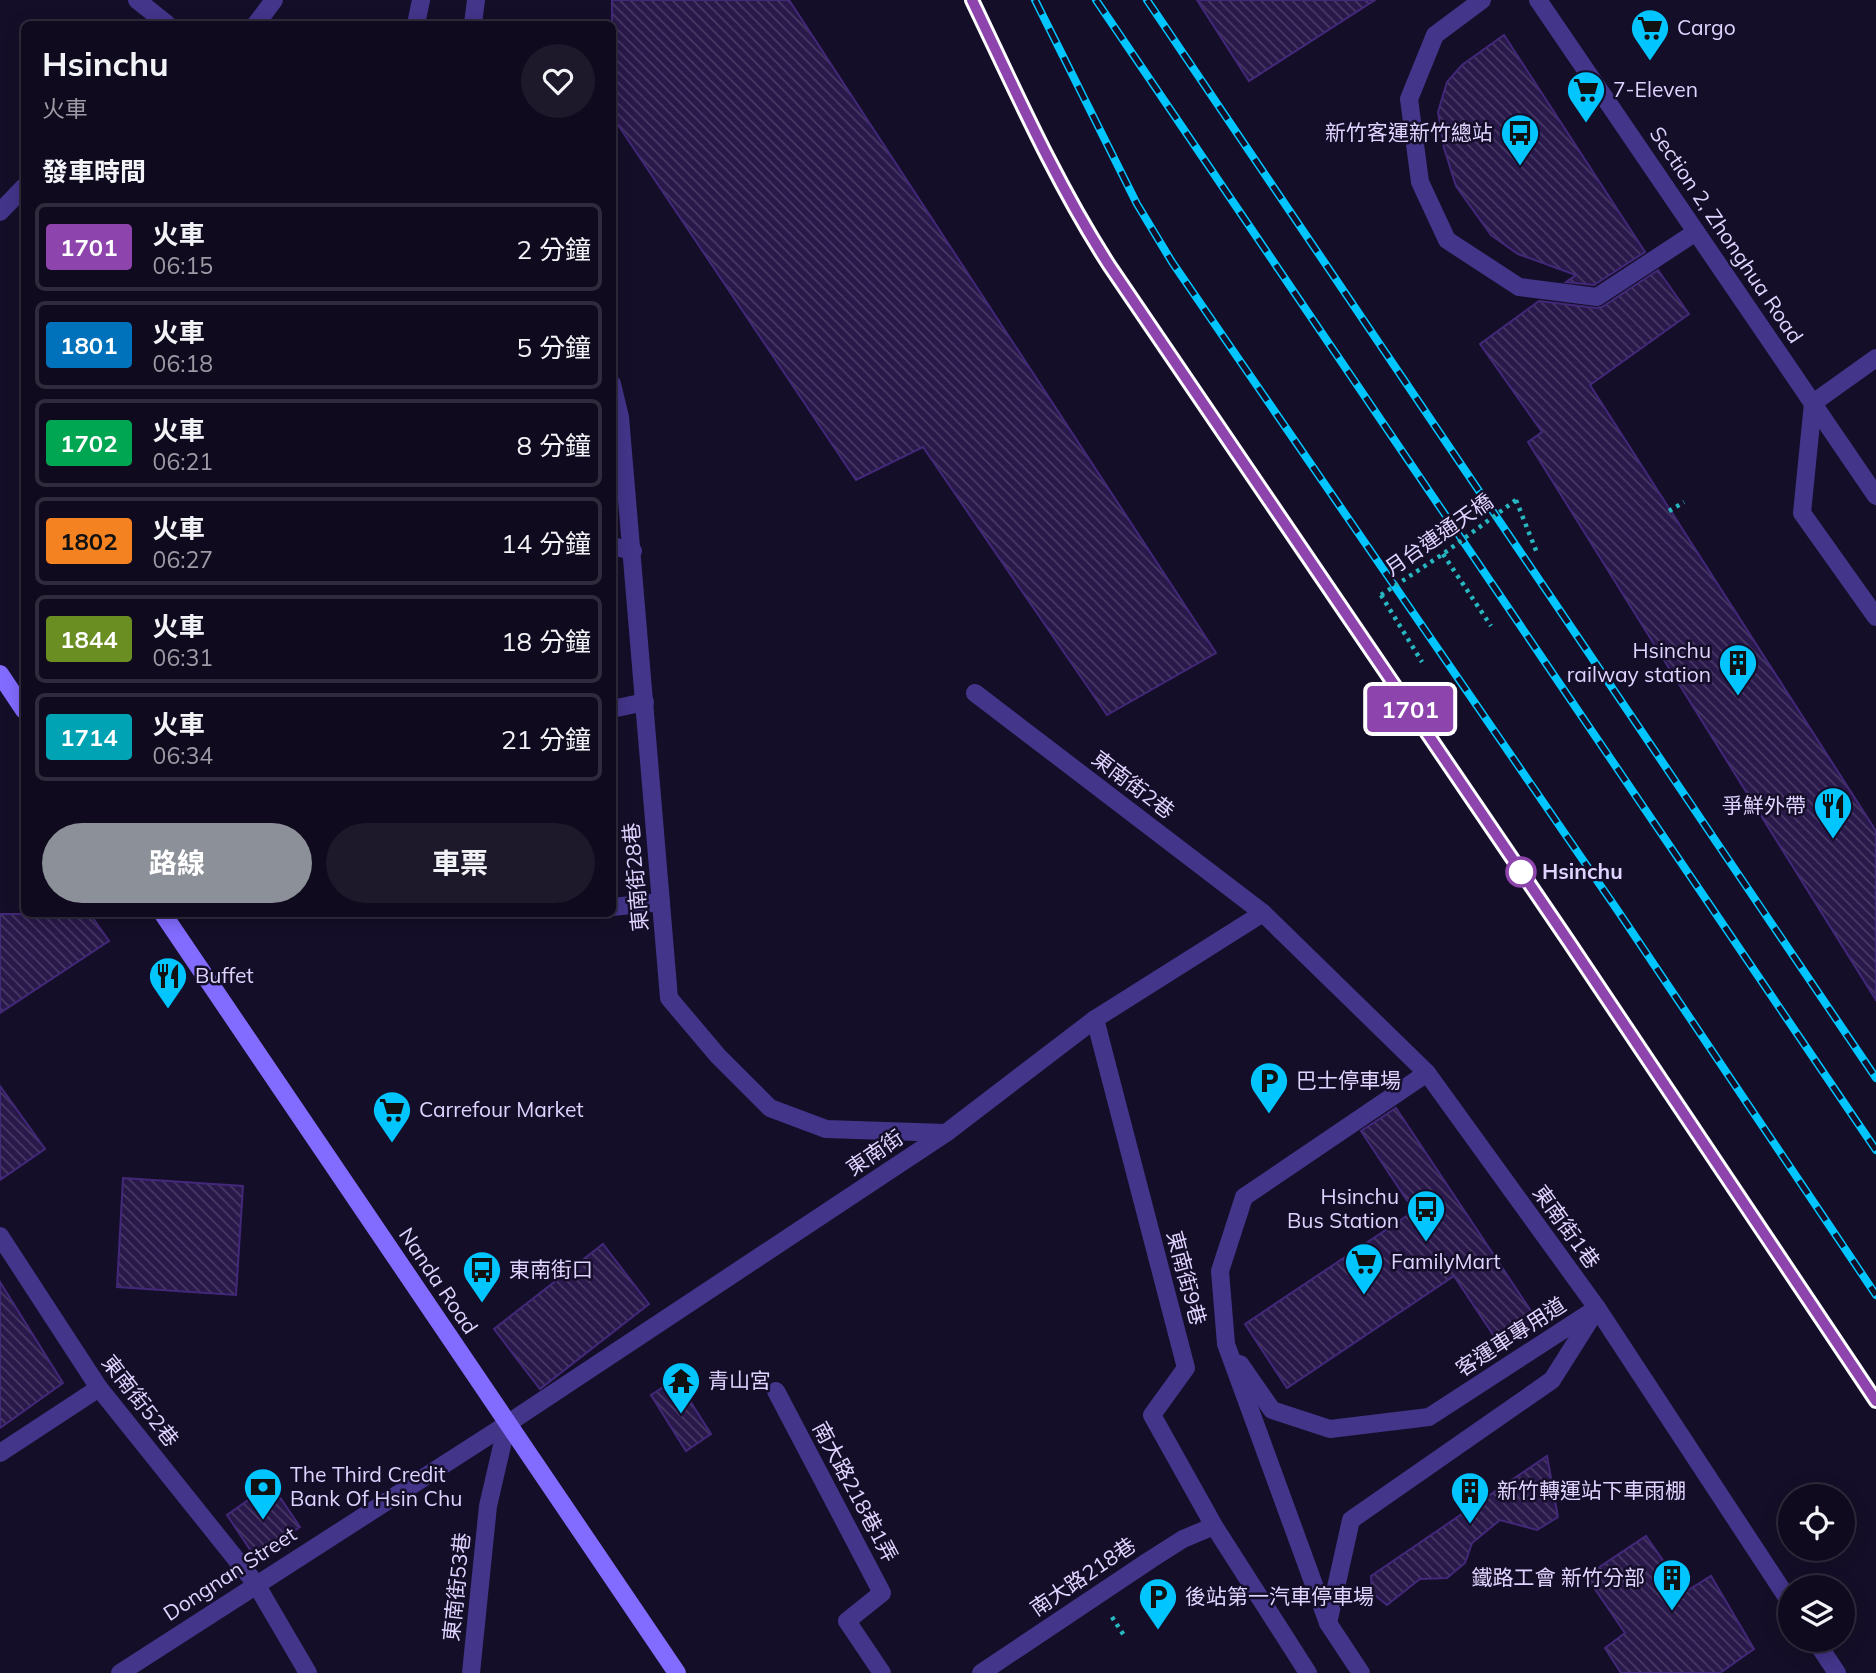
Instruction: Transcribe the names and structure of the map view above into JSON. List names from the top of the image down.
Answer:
{
  "streets": {
    "main road": ["Nanda Road"],
    "street": [
      "Section 2, Zhonghua Road",
      "東南街2巷",
      "東南街28巷",
      "東南街",
      "東南街1巷",
      "東南街9巷",
      "客運車專用道",
      "東南街52巷",
      "南大路218巷1弄",
      "Dongnan Street",
      "南大路218巷",
      "東南街53巷"
    ],
    "path": ["月台連通天橋"]
  },
  "crossings": [
    ["東南街2巷", "東南街"],
    ["東南街2巷", "東南街1巷"],
    ["東南街28巷", "東南街"],
    ["東南街", "東南街1巷"],
    ["東南街", "東南街9巷"],
    ["東南街", "Nanda Road"],
    ["東南街", "Dongnan Street"],
    ["東南街", "東南街53巷"],
    ["東南街1巷", "客運車專用道"],
    ["東南街9巷", "南大路218巷"],
    ["Nanda Road", "Dongnan Street"],
    ["Nanda Road", "東南街53巷"],
    ["東南街52巷", "Dongnan Street"],
    ["Dongnan Street", "東南街53巷"]
  ],
  "places": {
    "supermarket": [
      "Cargo",
      "7-Eleven",
      "Carrefour Market",
      "FamilyMart"
    ],
    "bus stop": ["新竹客運新竹總站", "Hsinchu Bus Station", "東南街口"],
    "building": ["Hsinchu railway station", "新竹轉運站下車雨棚", "鐵路工會 新竹分部"],
    "restaurant": ["爭鮮外帶", "Buffet"],
    "other": ["Hsinchu"],
    "parking": ["巴士停車場", "後站第一汽車停車場"],
    "temple": ["青山宮"],
    "bank": ["The Third Credit Bank Of Hsin Chu"]
  },
  "page": {
    "on_map": "1701",
    "heading": [
      ["Hsinchu", "火車"],
      "發車時間"
    ],
    "list": [
      {
        "mark": "1701",
        "name": "火車",
        "note": "06:15",
        "value": "2 分鐘"
      },
      {
        "mark": "1801",
        "name": "火車",
        "note": "06:18",
        "value": "5 分鐘"
      },
      {
        "mark": "1702",
        "name": "火車",
        "note": "06:21",
        "value": "8 分鐘"
      },
      {
        "mark": "1802",
        "name": "火車",
        "note": "06:27",
        "value": "14 分鐘"
      },
      {
        "mark": "1844",
        "name": "火車",
        "note": "06:31",
        "value": "18 分鐘"
      },
      {
        "mark": "1714",
        "name": "火車",
        "note": "06:34",
        "value": "21 分鐘"
      }
    ],
    "buttons": ["路線", "車票"]
  }
}
